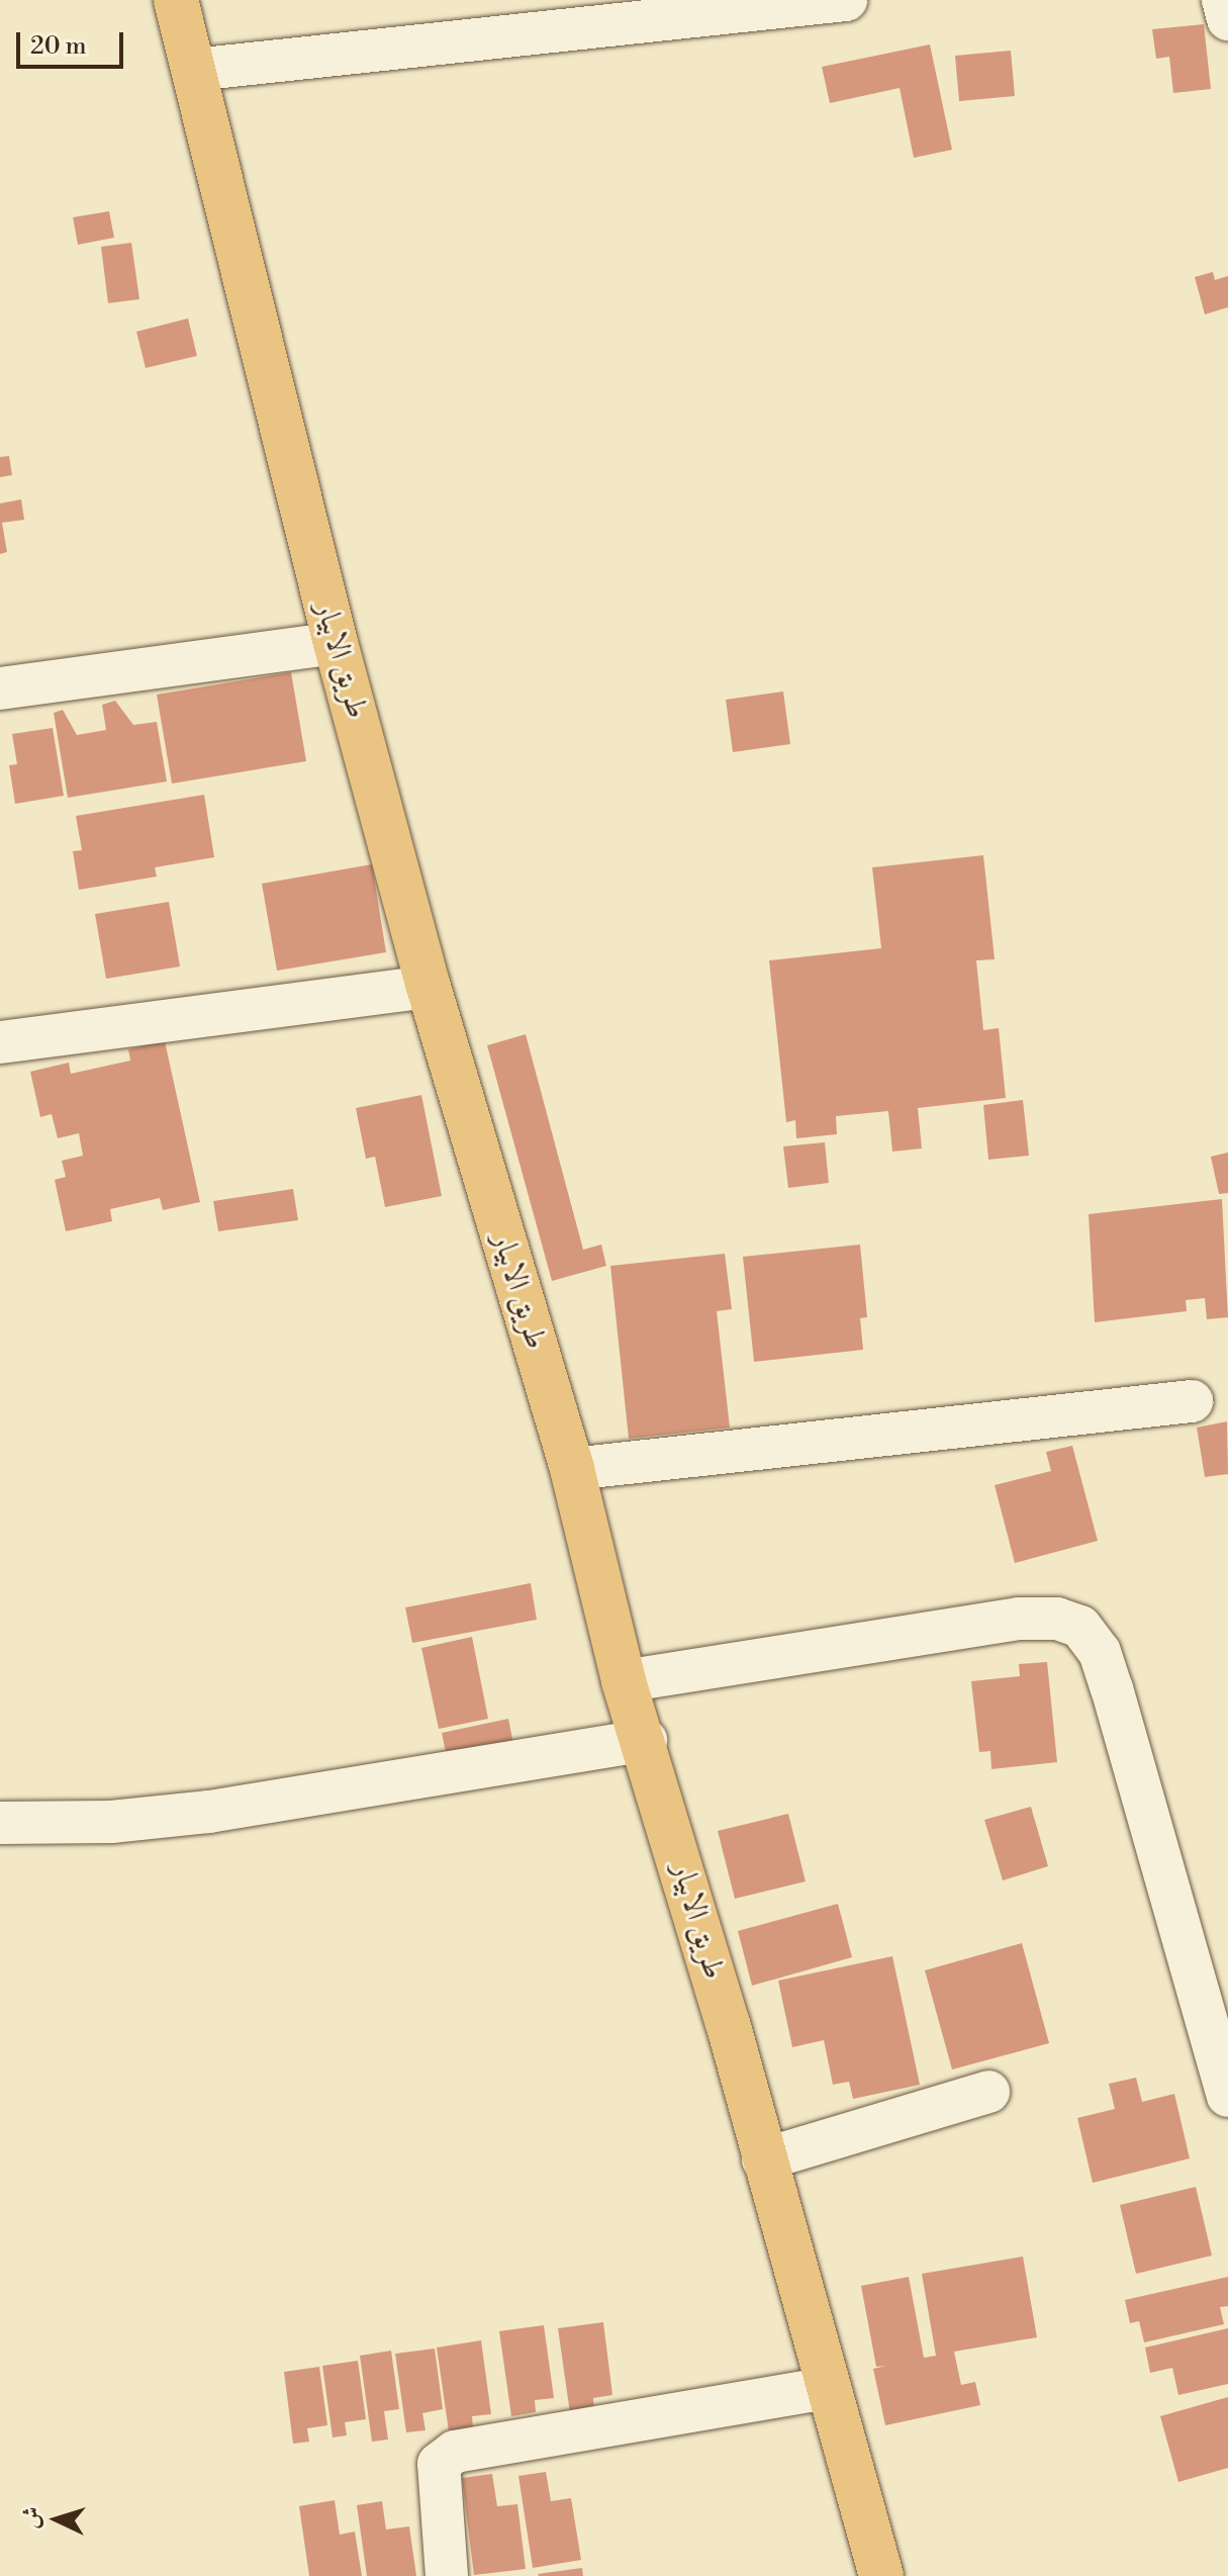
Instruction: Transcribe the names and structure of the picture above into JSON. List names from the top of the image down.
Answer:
{
  "streets": {
    "main road": ["طريق الابيار"]
  },
  "scale_bar": "20 m",
  "north": "left"
}
